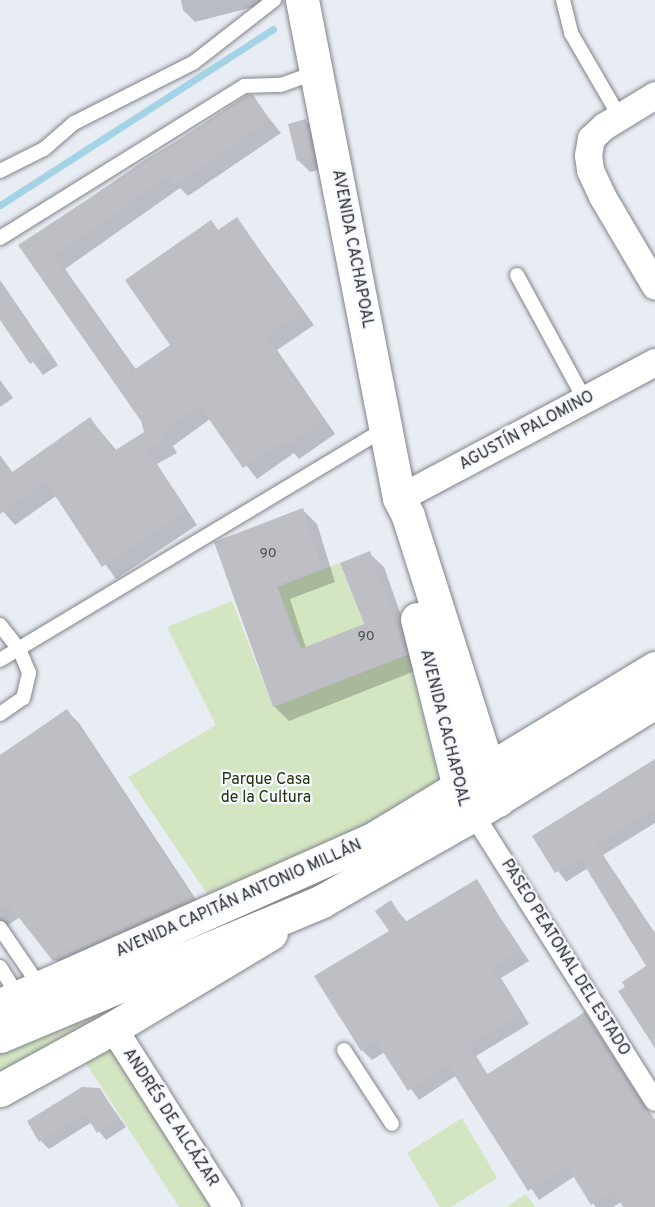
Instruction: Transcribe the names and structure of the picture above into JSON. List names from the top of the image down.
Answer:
{
  "streets": {
    "main road": ["AVENIDA CACHAPOAL", "AVENIDA CAPITÁN ANTONIO MILLÁN"],
    "street": ["AGUSTÍN PALOMINO", "PASEO PEATONAL DEL ESTADO", "ANDRÉS DE ALCÁZAR"]
  },
  "crossings": [
    ["AVENIDA CACHAPOAL", "AGUSTÍN PALOMINO"],
    ["AVENIDA CACHAPOAL", "AVENIDA CAPITÁN ANTONIO MILLÁN"],
    ["AVENIDA CACHAPOAL", "PASEO PEATONAL DEL ESTADO"],
    ["AVENIDA CAPITÁN ANTONIO MILLÁN", "PASEO PEATONAL DEL ESTADO"],
    ["AVENIDA CAPITÁN ANTONIO MILLÁN", "ANDRÉS DE ALCÁZAR"]
  ],
  "parks": ["Parque Casa de la Cultura"],
  "house_numbers": ["90", "90"]
}
